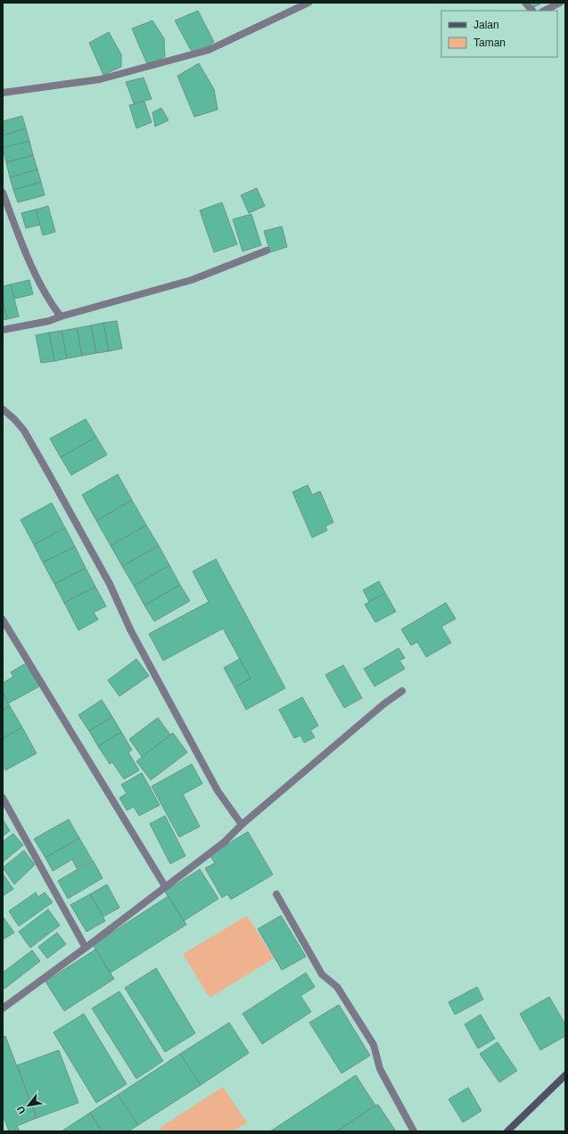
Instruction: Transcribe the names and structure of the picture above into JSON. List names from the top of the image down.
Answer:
{
  "legend": ["Jalan", "Taman"],
  "north": "bottom left"
}
